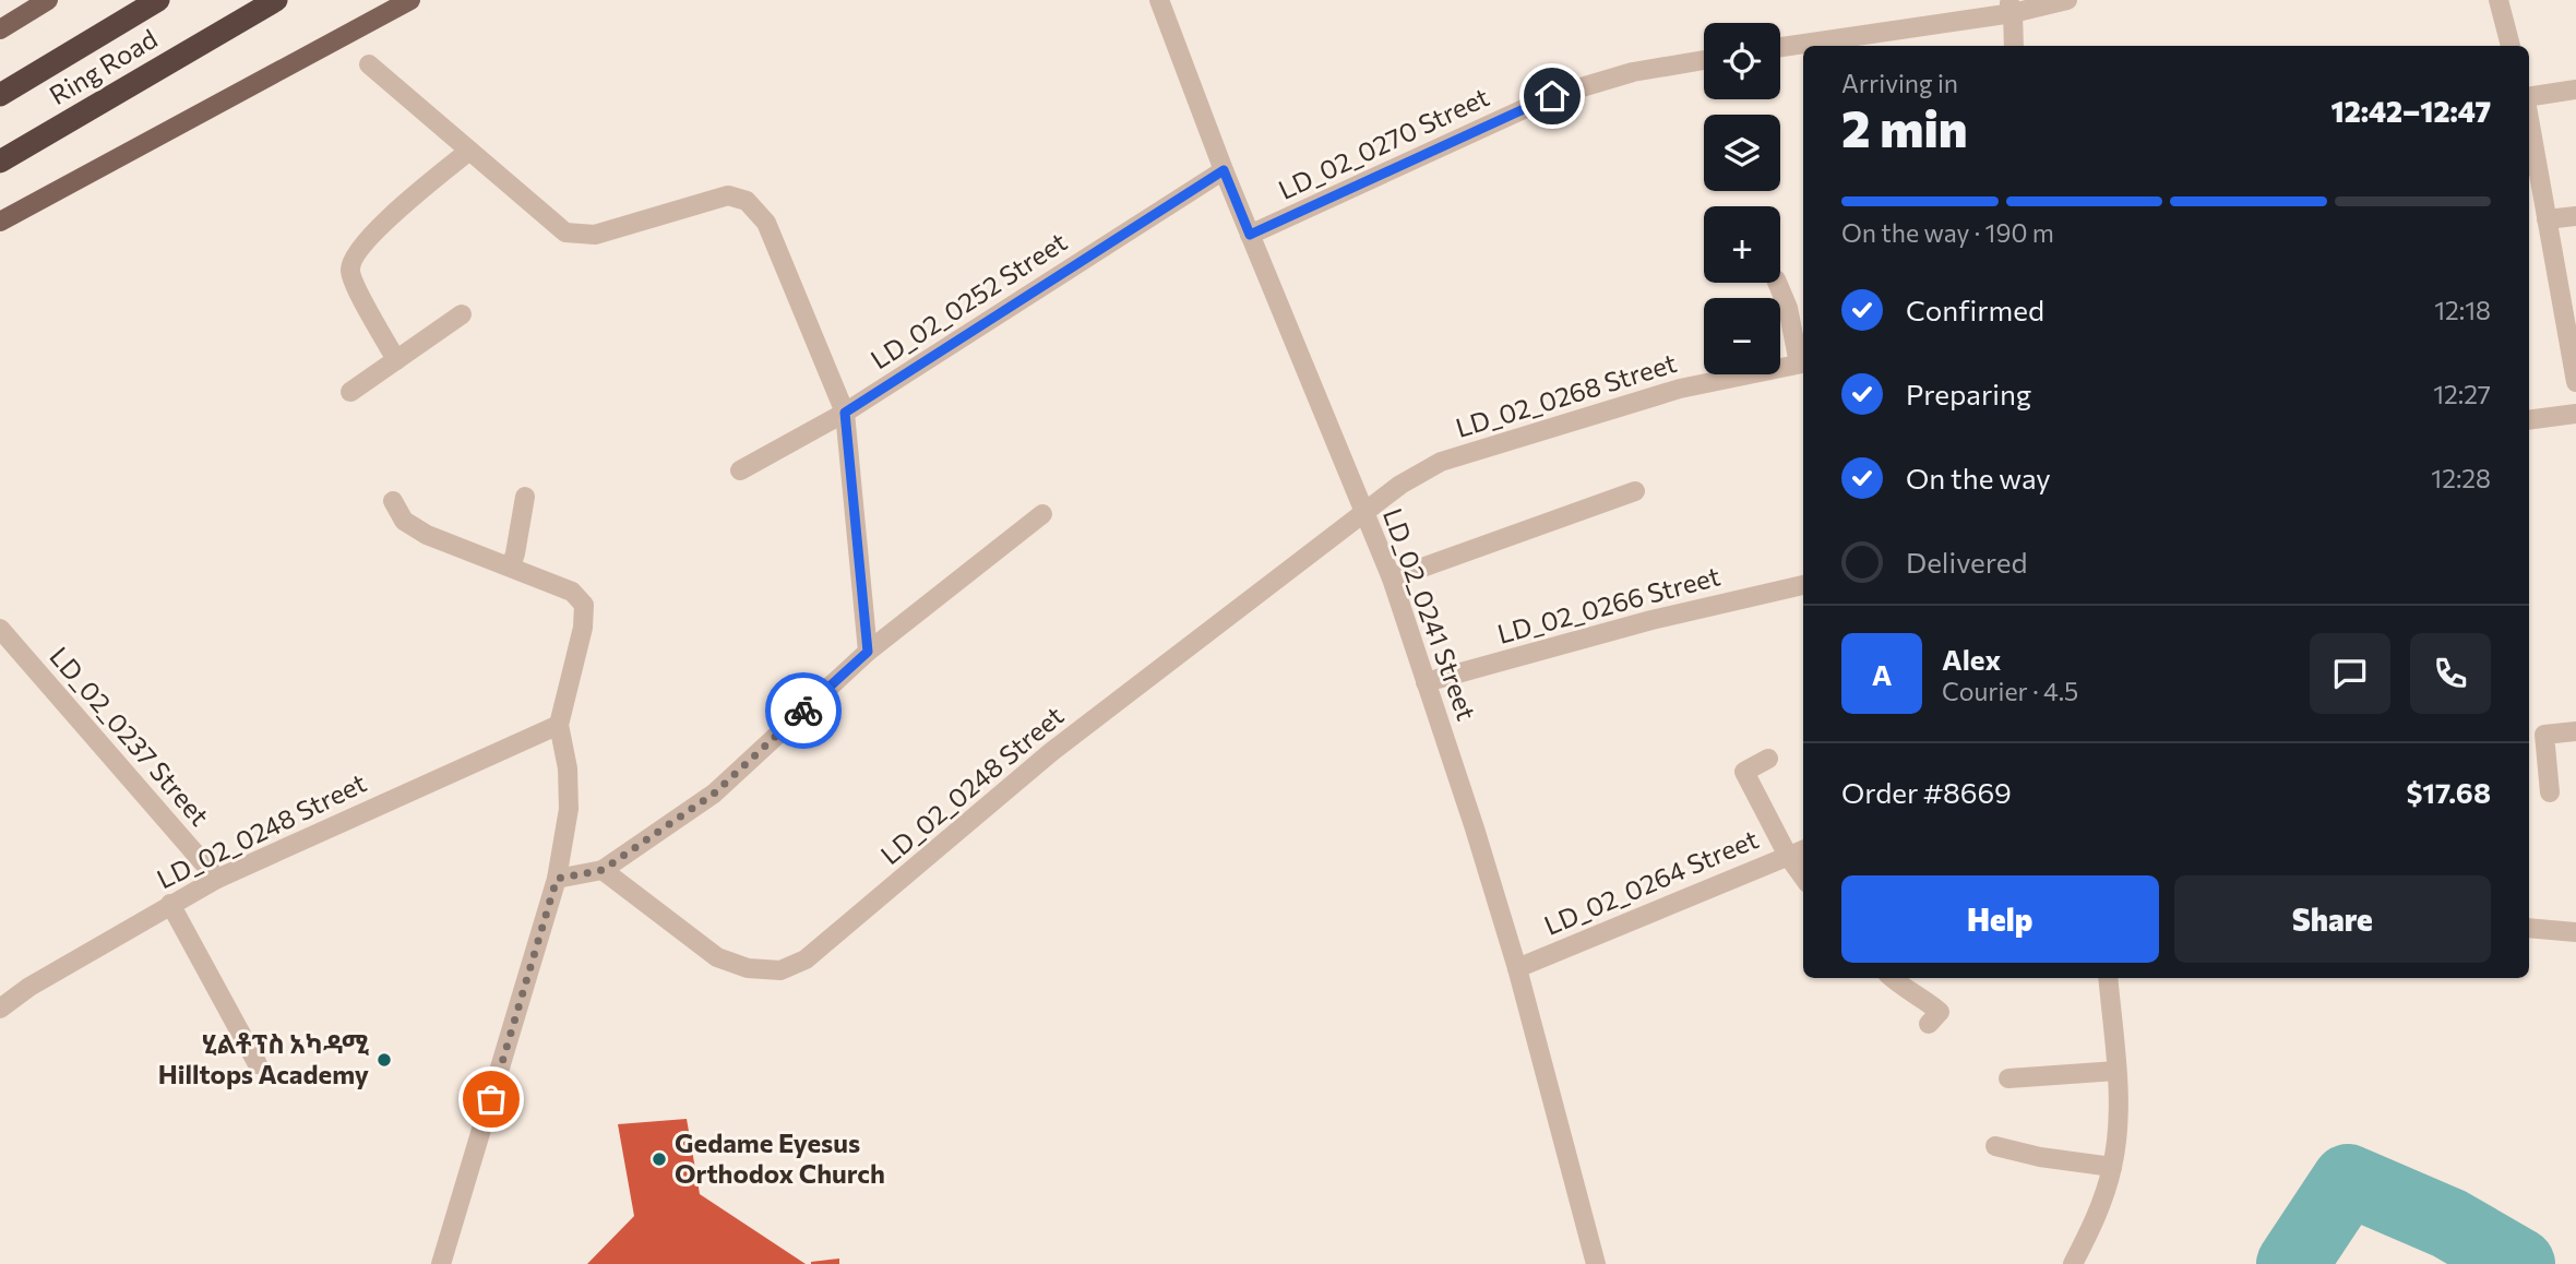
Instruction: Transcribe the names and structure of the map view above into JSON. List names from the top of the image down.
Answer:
{
  "streets": {
    "highway": ["Ring Road"],
    "street": [
      "LD_02_0270 Street",
      "LD_02_0252 Street",
      "LD_02_0268 Street",
      "LD_02_0266 Street",
      "LD_02_0241 Street",
      "LD_02_0237 Street",
      "LD_02_0248 Street",
      "LD_02_0264 Street"
    ]
  },
  "crossings": [
    ["LD_02_0270 Street", "LD_02_0241 Street"],
    ["LD_02_0252 Street", "LD_02_0241 Street"],
    ["LD_02_0268 Street", "LD_02_0241 Street"],
    ["LD_02_0268 Street", "LD_02_0248 Street"],
    ["LD_02_0266 Street", "LD_02_0241 Street"],
    ["LD_02_0241 Street", "LD_02_0248 Street"],
    ["LD_02_0241 Street", "LD_02_0264 Street"],
    ["LD_02_0237 Street", "LD_02_0248 Street"]
  ],
  "places": ["ሂልቶፕስ አካዳሚ Hilltops Academy", "Gedame Eyesus Orthodox Church"],
  "page": {
    "map_buttons": ["+", "−"],
    "heading": ["2 min", "Arriving in", "12:42–12:47"],
    "panel": [
      "Alex",
      "Courier · 4.5",
      "Order #8669",
      "$17.68"
    ],
    "bar": "On the way · 190 m",
    "list": [
      ["Confirmed", "12:18"],
      ["Preparing", "12:27"],
      ["On the way", "12:28"],
      "Delivered"
    ],
    "round": "A",
    "buttons": ["Help", "Share"]
  }
}
